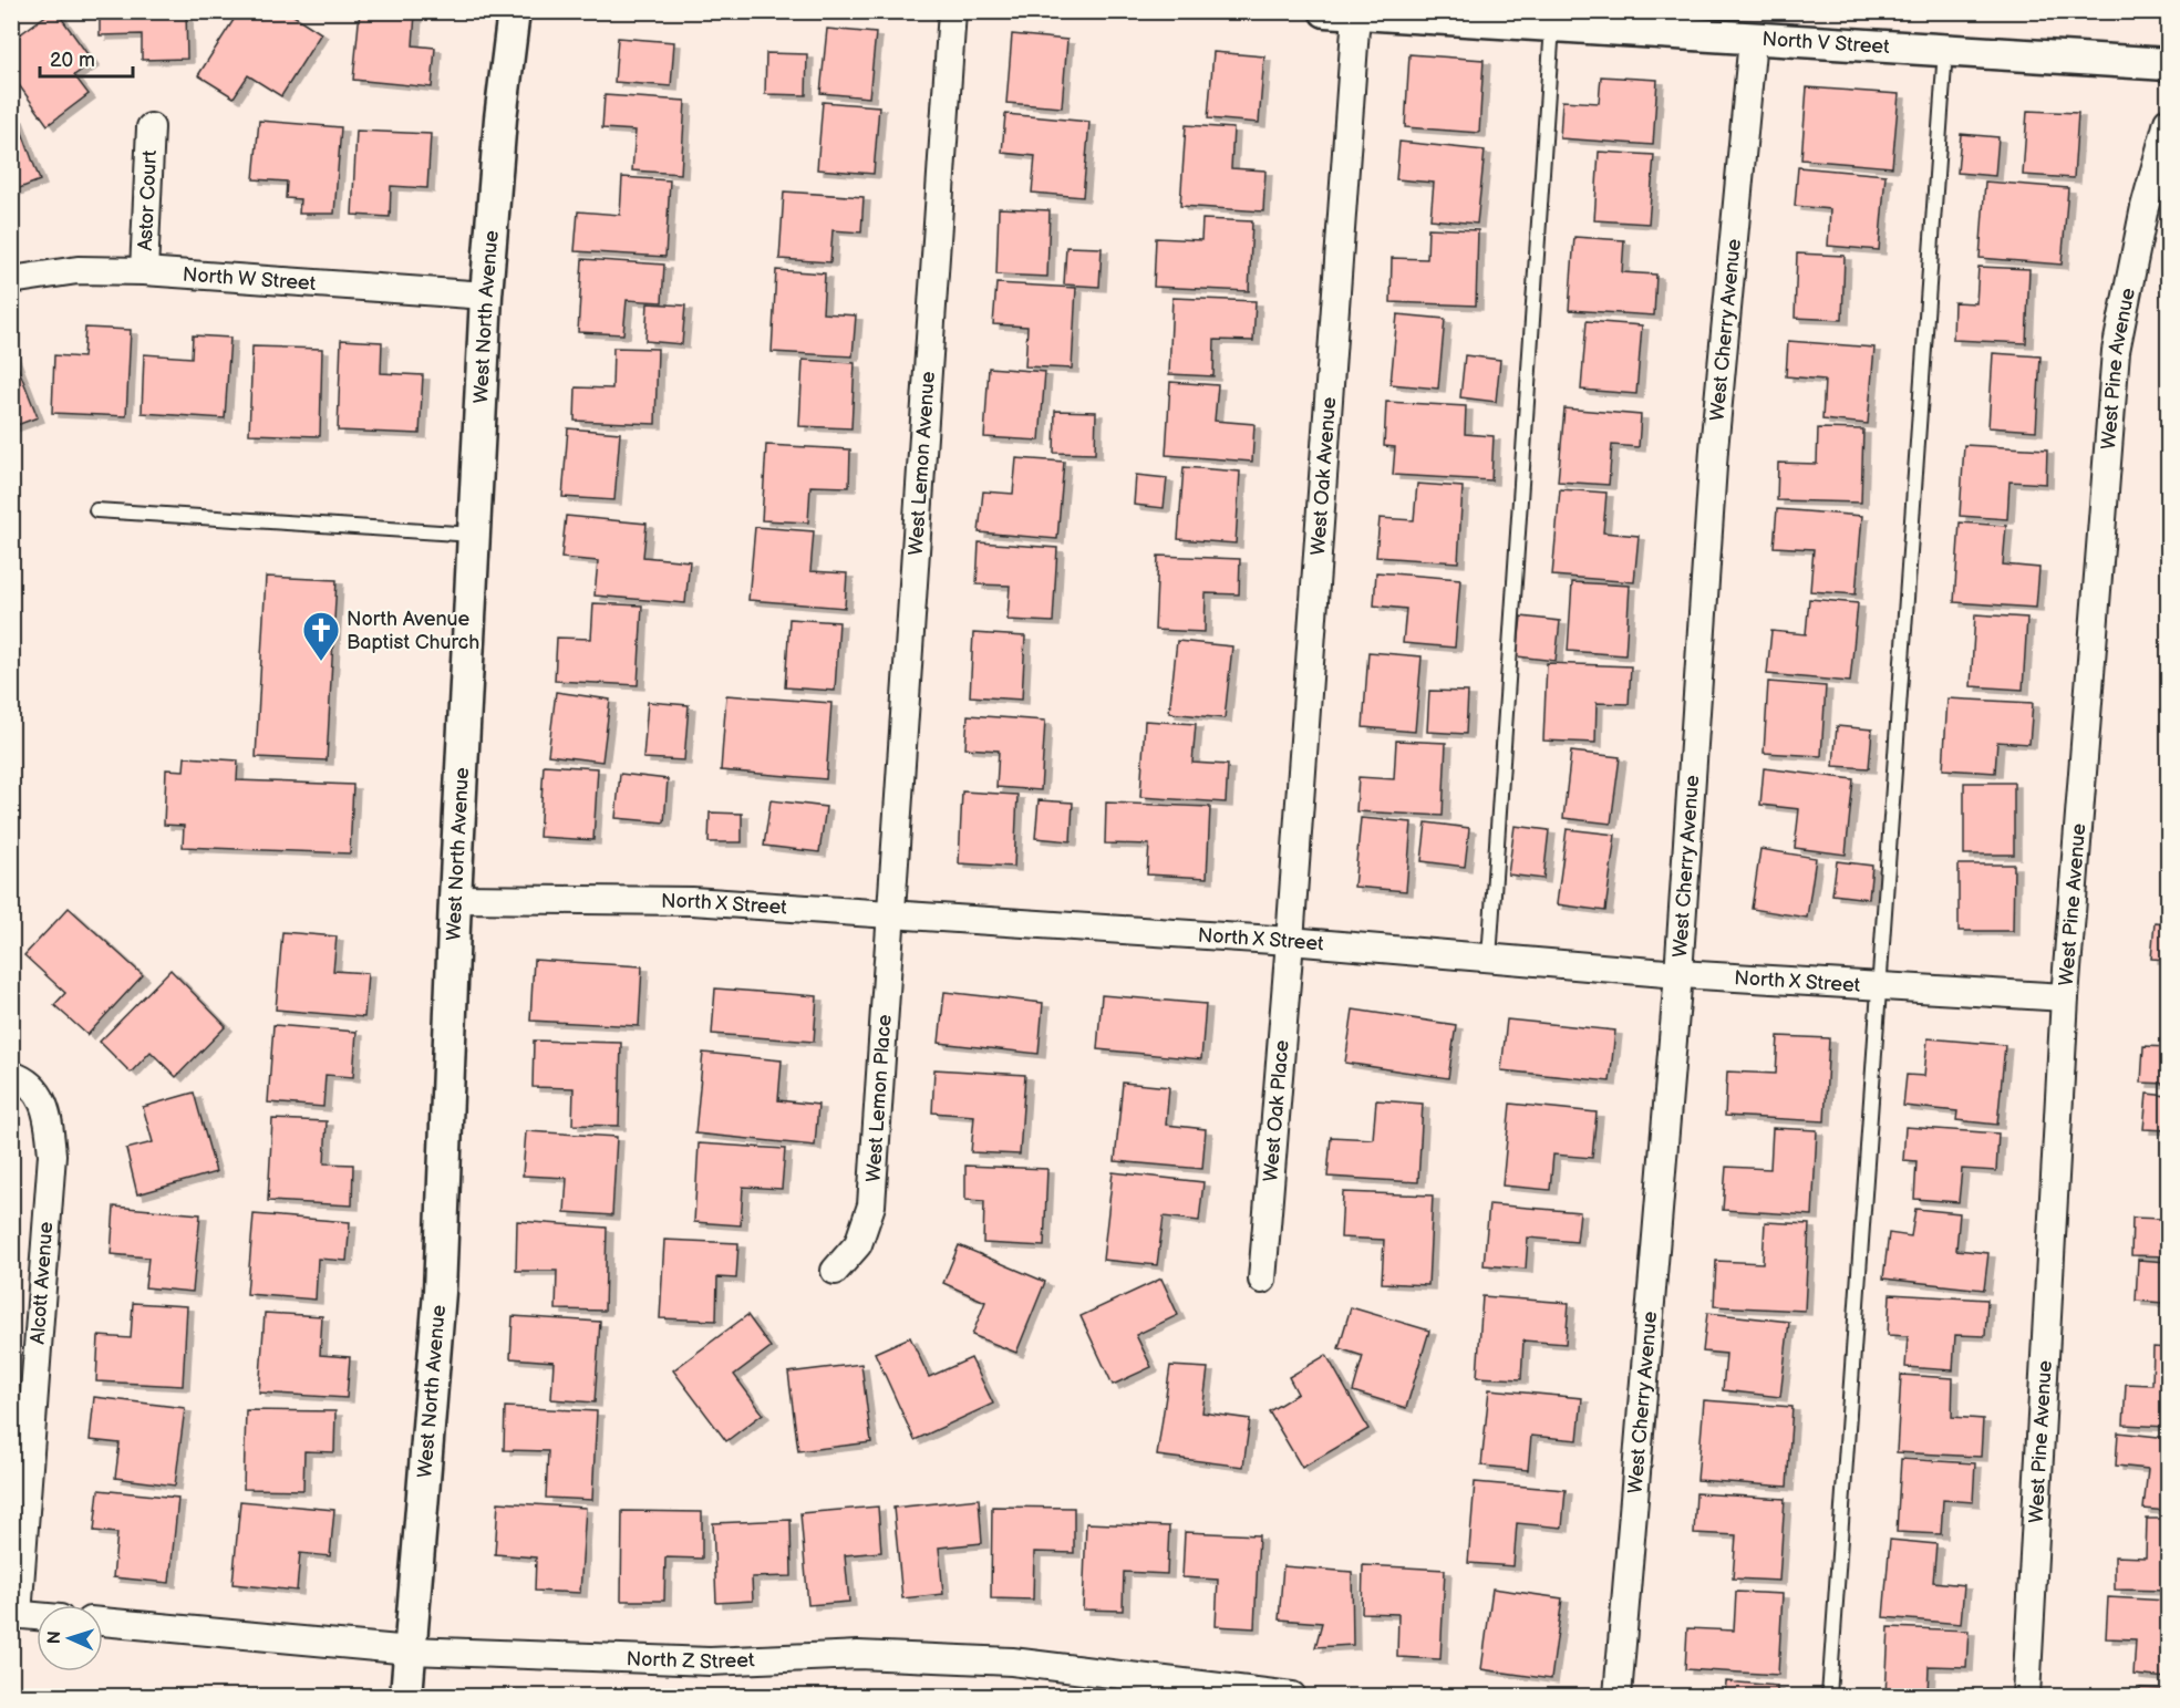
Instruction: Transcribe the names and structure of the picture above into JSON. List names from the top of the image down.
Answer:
{
  "streets": {
    "street": [
      "North V Street",
      "Astor Court",
      "North W Street",
      "West North Avenue",
      "West Cherry Avenue",
      "West Pine Avenue",
      "West Lemon Avenue",
      "West Oak Avenue",
      "North X Street",
      "West Lemon Place",
      "West Oak Place",
      "Alcott Avenue",
      "North Z Street"
    ]
  },
  "crossings": [
    ["North V Street", "West Cherry Avenue"],
    ["North V Street", "West Oak Avenue"],
    ["Astor Court", "North W Street"],
    ["North W Street", "West North Avenue"],
    ["West North Avenue", "North X Street"],
    ["West North Avenue", "North Z Street"],
    ["West Cherry Avenue", "North X Street"],
    ["West Pine Avenue", "North X Street"],
    ["West Lemon Avenue", "North X Street"],
    ["West Lemon Avenue", "West Lemon Place"],
    ["West Oak Avenue", "North X Street"],
    ["West Oak Avenue", "West Oak Place"],
    ["North X Street", "West Lemon Place"],
    ["North X Street", "West Oak Place"]
  ],
  "places": {
    "church": ["North Avenue Baptist Church"]
  },
  "scale_bar": "20 m",
  "north": "left"
}
